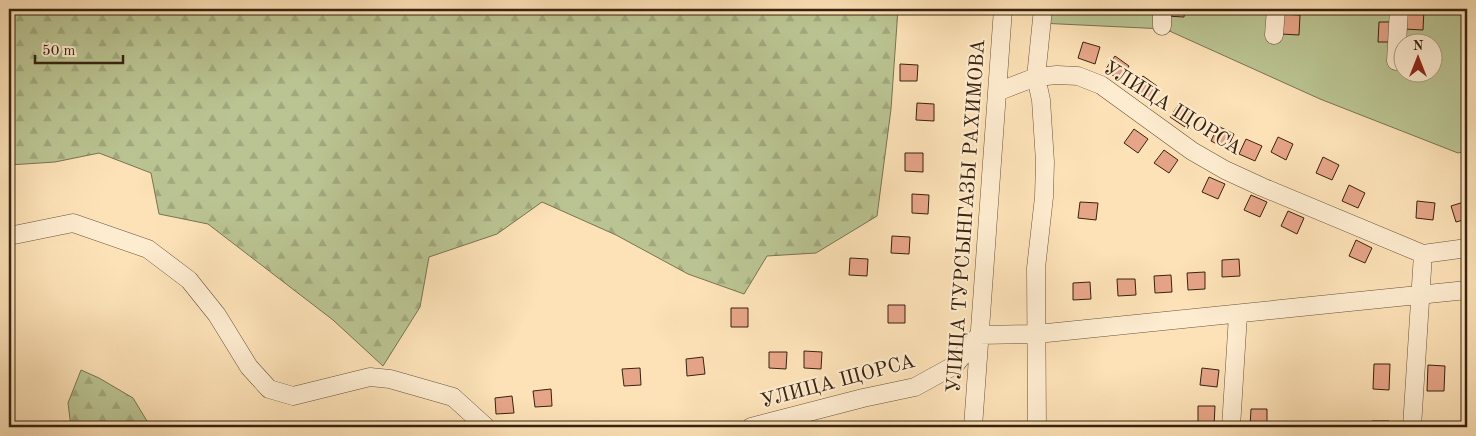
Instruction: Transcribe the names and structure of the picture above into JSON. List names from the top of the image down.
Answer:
{
  "streets": {
    "street": ["УЛИЦА ЩОРСА", "УЛИЦА ТУРСЫНГАЗЫ РАХИМОВА"]
  },
  "crossings": [
    ["УЛИЦА ЩОРСА", "УЛИЦА ТУРСЫНГАЗЫ РАХИМОВА"]
  ],
  "scale_bar": "50 m",
  "north": "top"
}
